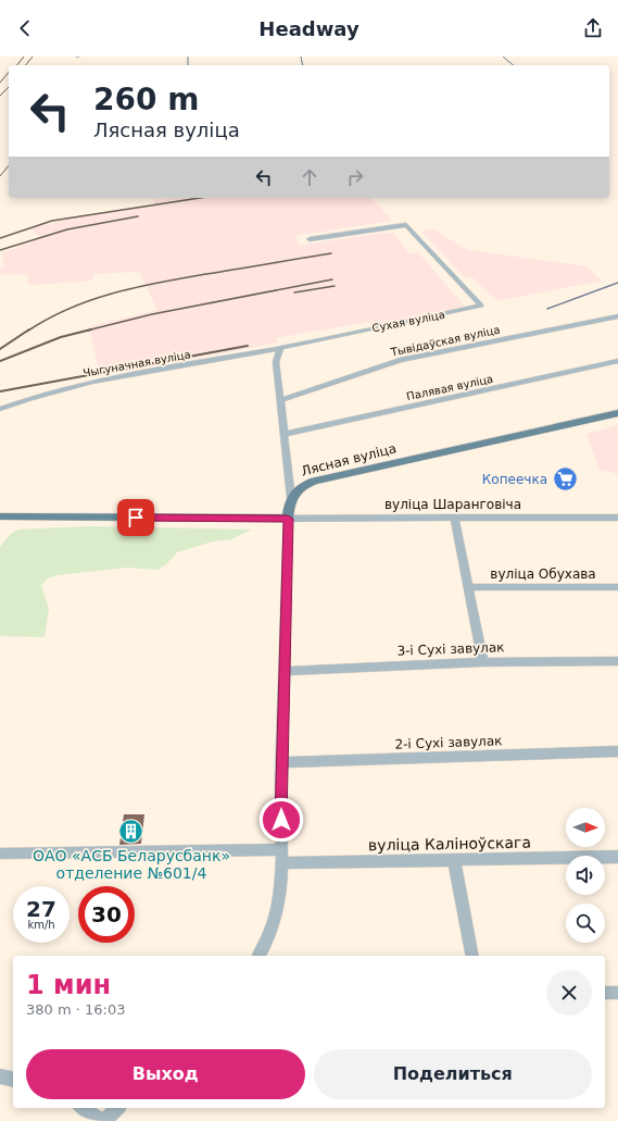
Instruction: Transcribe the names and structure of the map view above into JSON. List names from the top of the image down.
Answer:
{
  "streets": {
    "main road": ["Лясная вуліца"],
    "street": [
      "Сухая вуліца",
      "Тывідаўская вуліца",
      "Чыгуначная вуліца",
      "Палявая вуліца",
      "вуліца Шаранговіча",
      "вуліца Обухава",
      "3-і Сухі завулак",
      "2-і Сухі завулак",
      "вуліца Каліноўскага"
    ]
  },
  "crossings": [
    ["Сухая вуліца", "Чыгуначная вуліца"]
  ],
  "places": {
    "supermarket": ["Копеечка"],
    "building": ["ОАО «АСБ Беларусбанк» отделение №601/4"]
  },
  "north": "right",
  "page": {
    "header": "Headway",
    "turn": ["260 m", "Лясная вуліца"],
    "speed": "27 km/h",
    "limit": "30",
    "heading": ["1 мин", "380 m · 16:03"],
    "buttons": ["Выход", "Поделиться"]
  }
}
